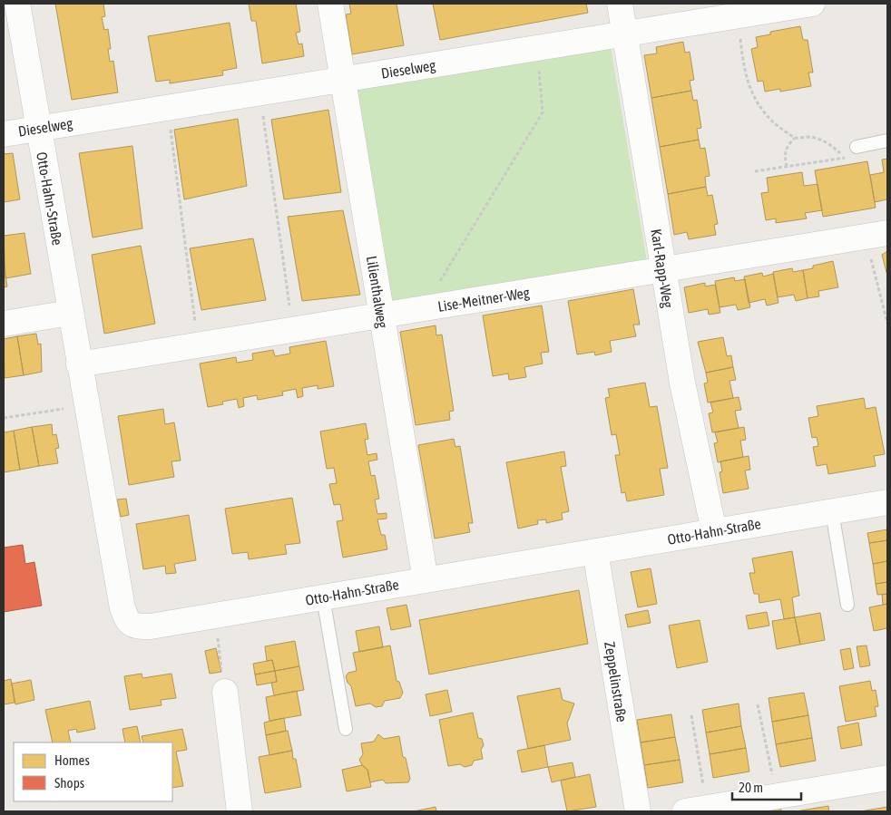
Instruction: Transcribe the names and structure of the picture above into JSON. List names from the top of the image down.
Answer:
{
  "streets": {
    "street": [
      "Dieselweg",
      "Otto-Hahn-Straße",
      "Karl-Rapp-Weg",
      "Lilienthalweg",
      "Lise-Meitner-Weg",
      "Zeppelinstraße"
    ]
  },
  "crossings": [
    ["Dieselweg", "Otto-Hahn-Straße"],
    ["Dieselweg", "Karl-Rapp-Weg"],
    ["Dieselweg", "Lilienthalweg"],
    ["Otto-Hahn-Straße", "Karl-Rapp-Weg"],
    ["Otto-Hahn-Straße", "Lilienthalweg"],
    ["Otto-Hahn-Straße", "Lise-Meitner-Weg"],
    ["Otto-Hahn-Straße", "Zeppelinstraße"],
    ["Karl-Rapp-Weg", "Lise-Meitner-Weg"],
    ["Lilienthalweg", "Lise-Meitner-Weg"]
  ],
  "legend": ["Homes", "Shops"],
  "scale_bar": "20 m"
}
